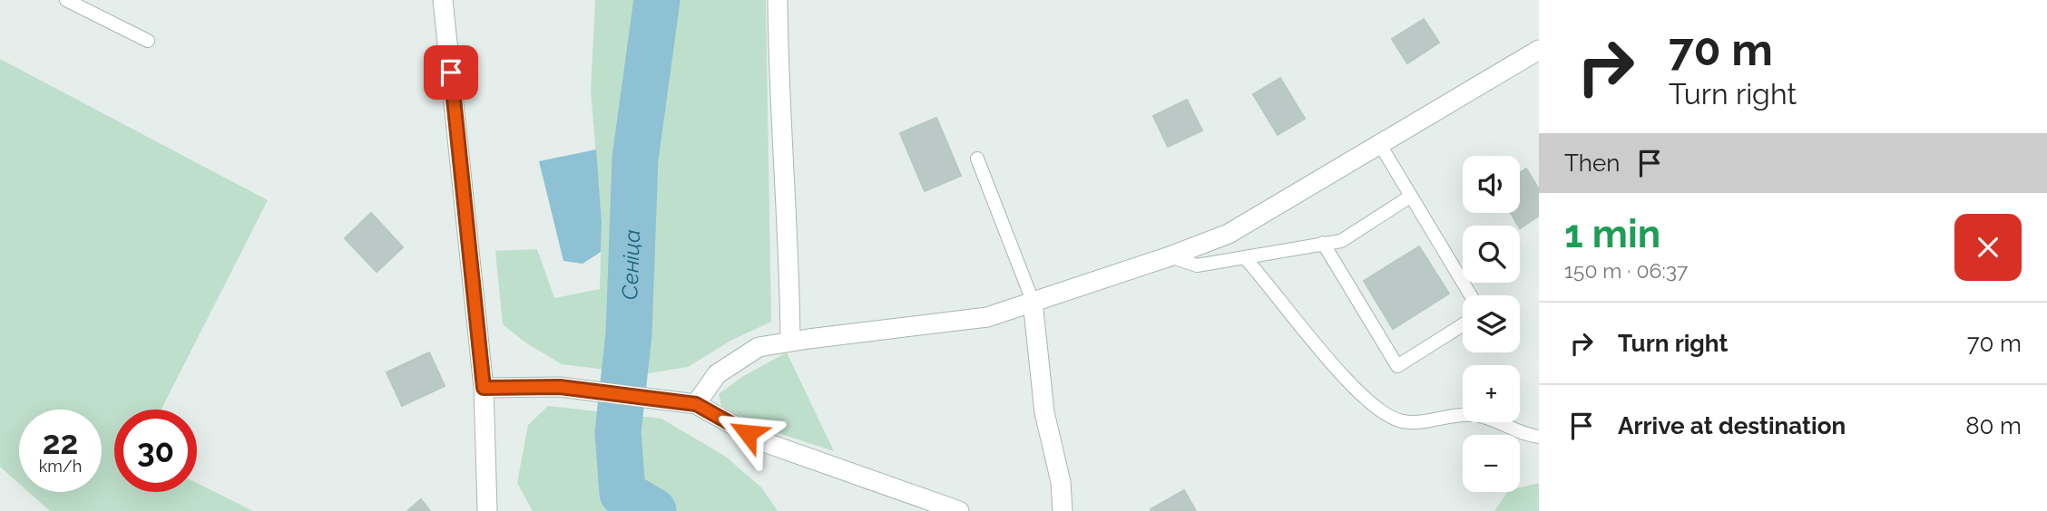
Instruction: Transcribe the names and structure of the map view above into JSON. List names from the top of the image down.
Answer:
{
  "water": ["Сеніца"],
  "page": {
    "turn": ["70 m", "Turn right"],
    "then": "Then",
    "map_buttons": ["+", "−"],
    "heading": ["1 min", "150 m · 06:37"],
    "list": [
      {
        "name": "Turn right",
        "value": "70 m"
      },
      {
        "name": "Arrive at destination",
        "value": "80 m"
      }
    ],
    "speed": "22 km/h",
    "limit": "30"
  }
}
